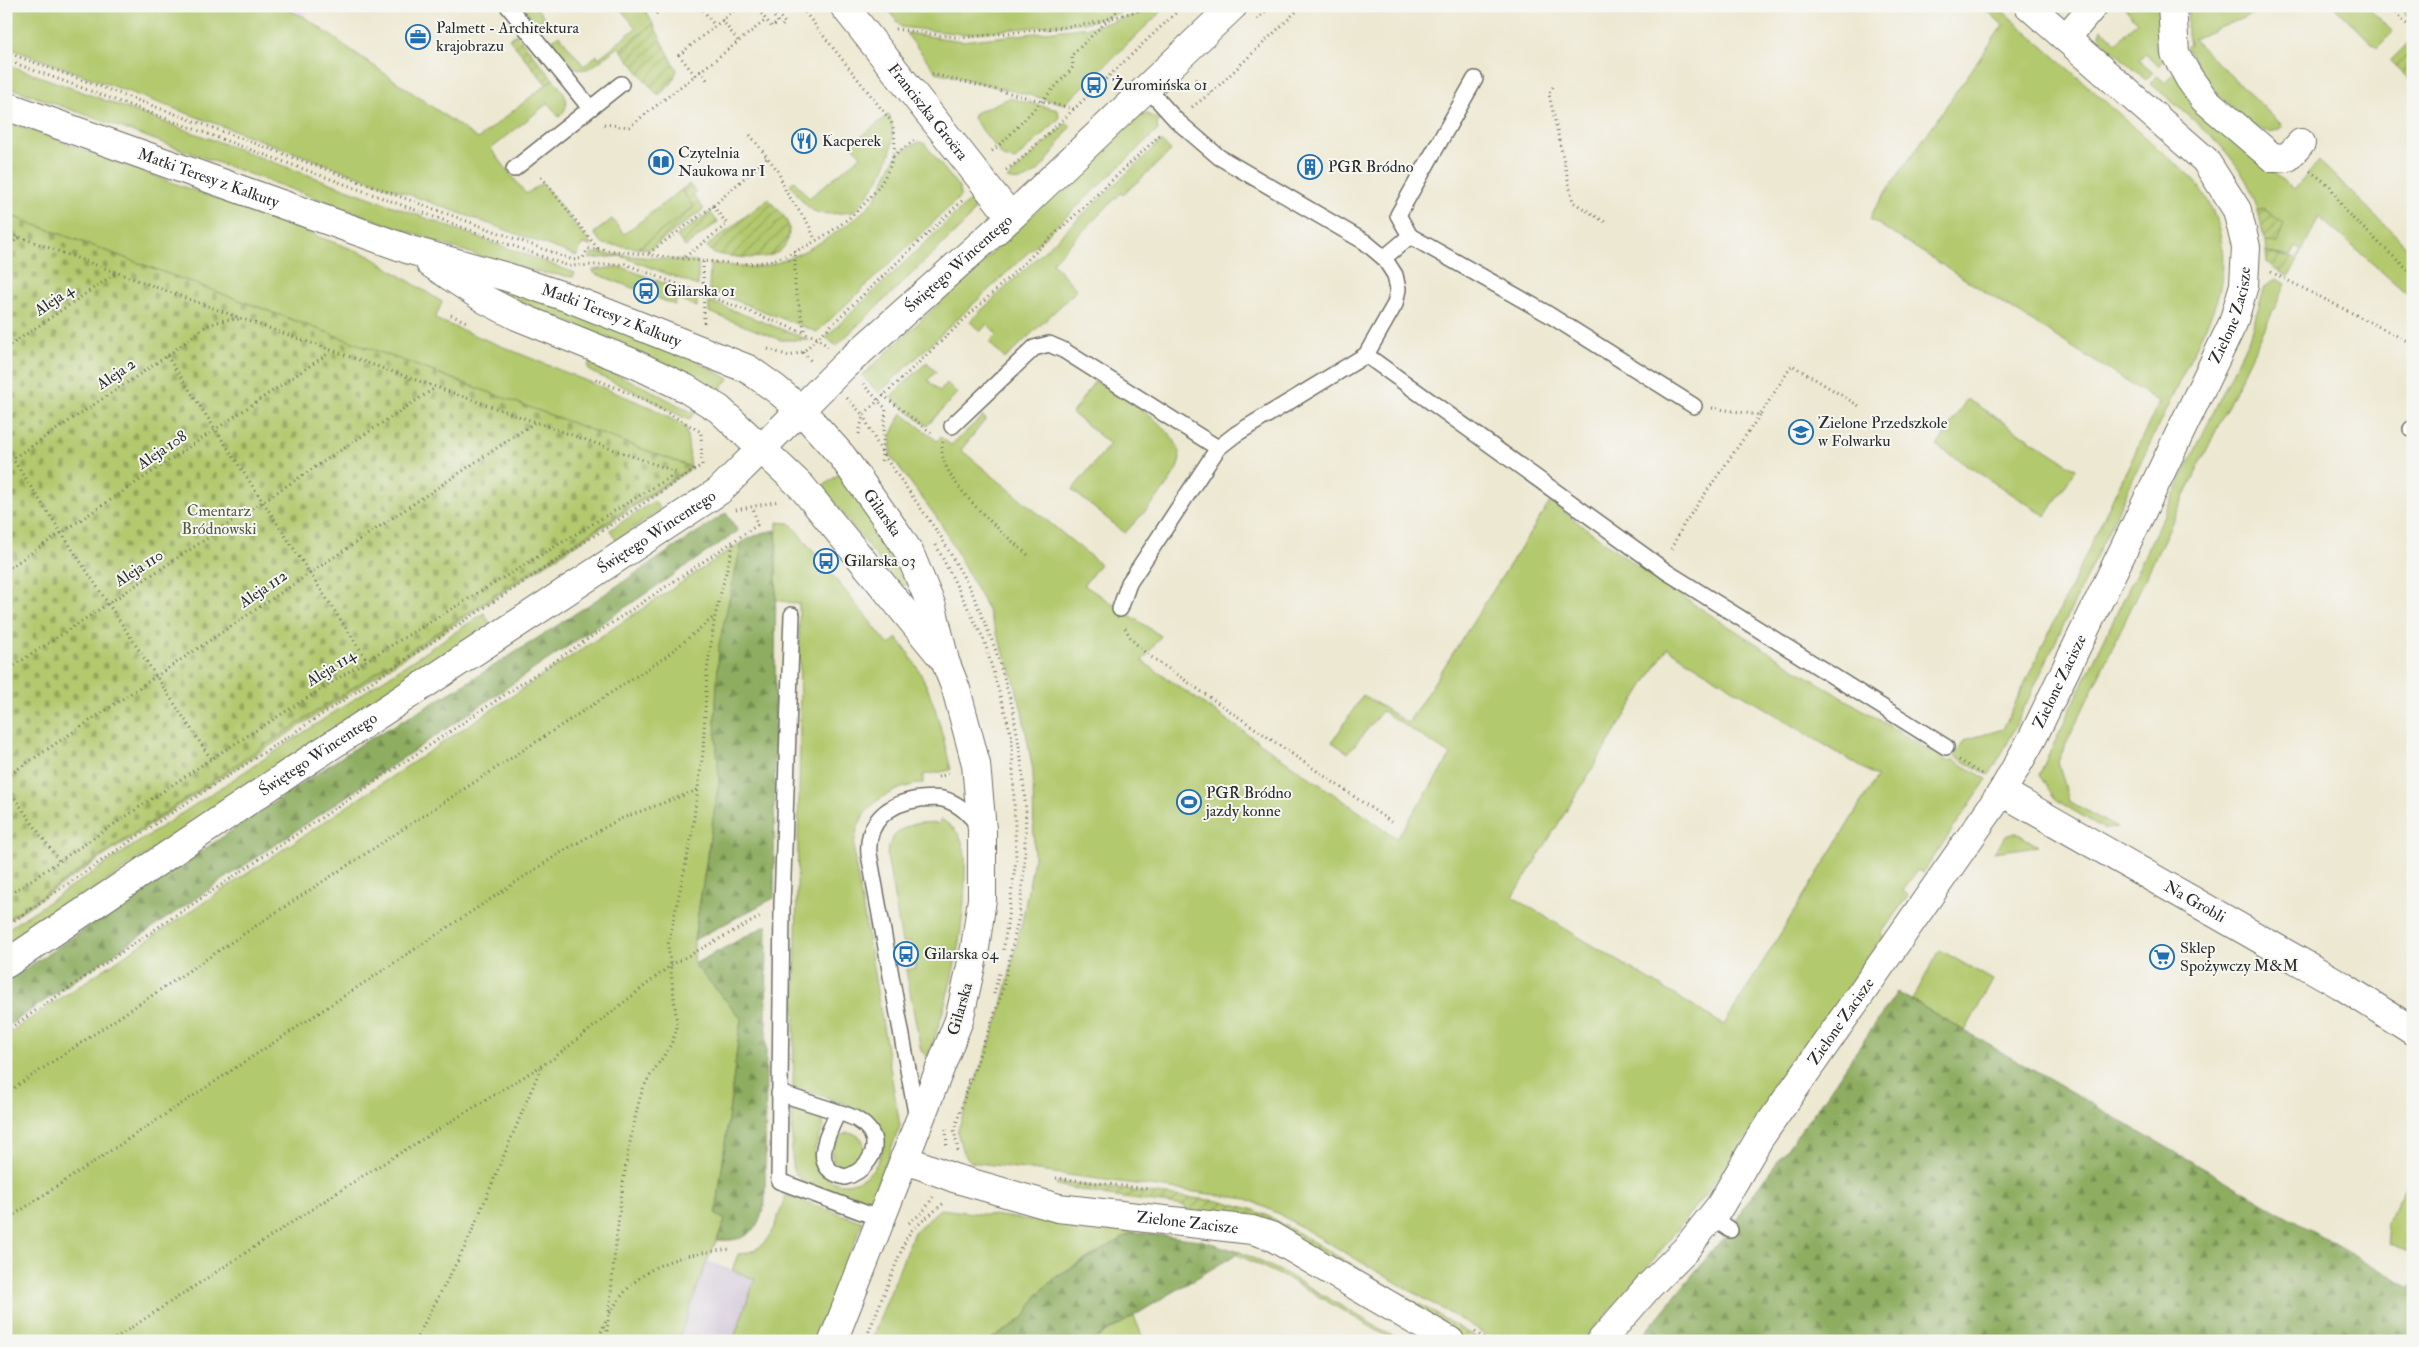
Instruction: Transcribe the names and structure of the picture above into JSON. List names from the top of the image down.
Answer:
{
  "streets": {
    "street": [
      "Franciszka Groëra",
      "Matki Teresy z Kalkuty",
      "Świętego Wincentego",
      "Zielone Zacisze",
      "Gilarska",
      "Na Grobli"
    ],
    "path": [
      "Aleja 4",
      "Aleja 2",
      "Aleja 108",
      "Aleja 110",
      "Aleja 112",
      "Aleja 114"
    ]
  },
  "crossings": [
    ["Franciszka Groëra", "Świętego Wincentego"],
    ["Matki Teresy z Kalkuty", "Świętego Wincentego"],
    ["Matki Teresy z Kalkuty", "Gilarska"],
    ["Świętego Wincentego", "Gilarska"],
    ["Zielone Zacisze", "Gilarska"],
    ["Zielone Zacisze", "Na Grobli"],
    ["Aleja 112", "Aleja 114"]
  ],
  "parks": ["Cmentarz Bródnowski"],
  "places": {
    "office": ["Palmett - Architektura krajobrazu"],
    "bus stop": [
      "Żuromińska 01",
      "Gilarska 01",
      "Gilarska 03",
      "Gilarska 04"
    ],
    "restaurant": ["Kacperek"],
    "library": ["Czytelnia Naukowa nr I"],
    "building": ["PGR Bródno"],
    "school or university": ["Zielone Przedszkole w Folwarku"],
    "sports": ["PGR Bródno jazdy konne"],
    "supermarket": ["Sklep Spożywczy M&M"]
  }
}
